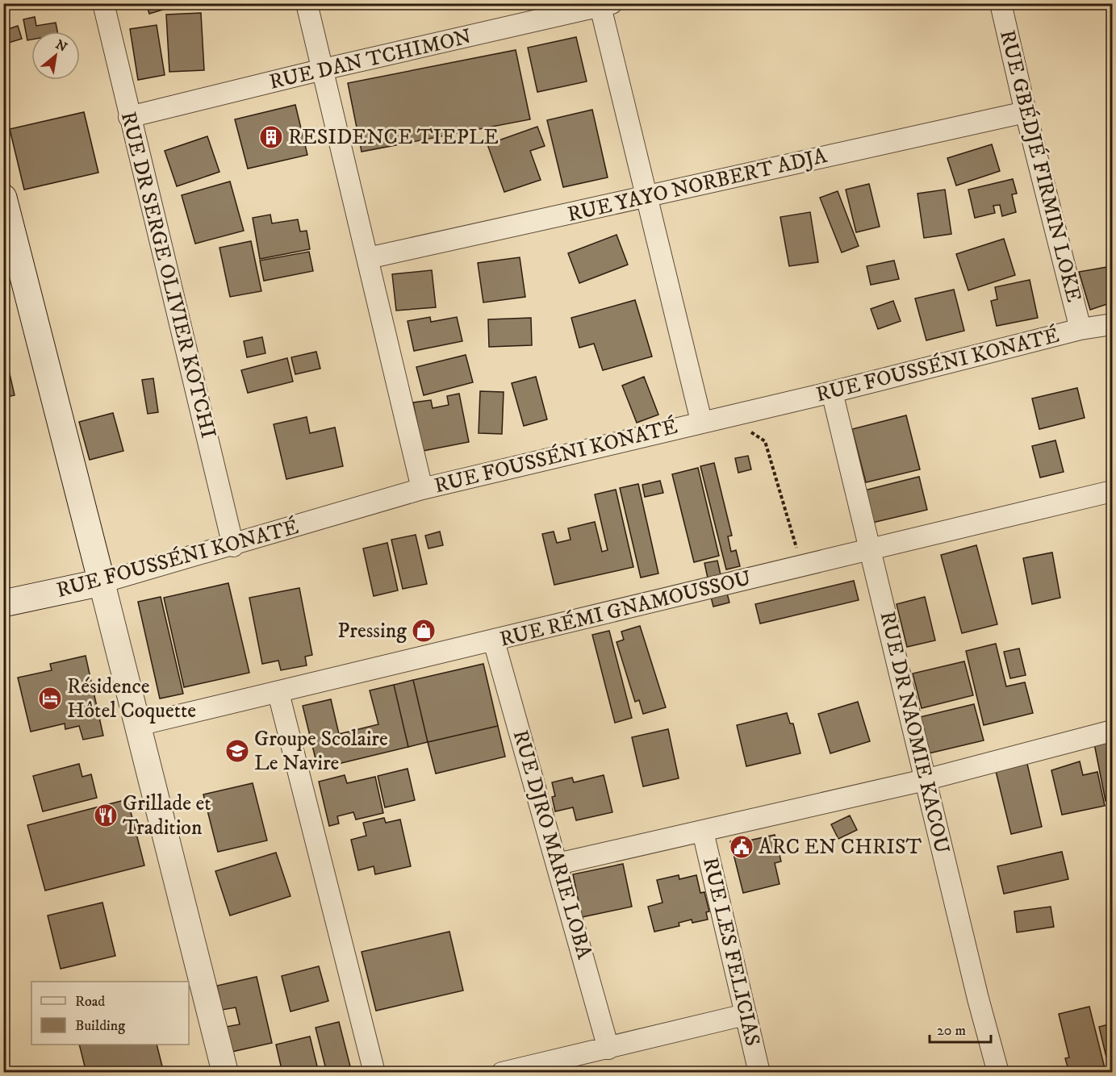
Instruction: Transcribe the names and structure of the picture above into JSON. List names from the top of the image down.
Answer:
{
  "streets": {
    "main road": ["RUE FOUSSÉNI KONATÉ"],
    "street": [
      "RUE DAN TCHIMON",
      "RUE GBÉDJÉ FIRMIN LOKE",
      "RUE YAYO NORBERT ADJA",
      "RUE DR SERGE OLIVIER KOTCHI",
      "RUE RÉMI GNAMOUSSOU",
      "RUE DR NAOMIE KACOU",
      "RUE DJRO MARIE LOBA",
      "RUE LES FELICIAS"
    ]
  },
  "crossings": [
    ["RUE DAN TCHIMON", "RUE DR SERGE OLIVIER KOTCHI"],
    ["RUE GBÉDJÉ FIRMIN LOKE", "RUE YAYO NORBERT ADJA"],
    ["RUE GBÉDJÉ FIRMIN LOKE", "RUE FOUSSÉNI KONATÉ"],
    ["RUE DR SERGE OLIVIER KOTCHI", "RUE FOUSSÉNI KONATÉ"],
    ["RUE FOUSSÉNI KONATÉ", "RUE DR NAOMIE KACOU"],
    ["RUE RÉMI GNAMOUSSOU", "RUE DR NAOMIE KACOU"],
    ["RUE RÉMI GNAMOUSSOU", "RUE DJRO MARIE LOBA"]
  ],
  "places": {
    "building": ["RESIDENCE TIEPLE"],
    "shop": ["Pressing"],
    "hotel": ["Résidence Hôtel Coquette"],
    "school or university": ["Groupe Scolaire Le Navire"],
    "restaurant": ["Grillade et Tradition"],
    "public building": ["ARC EN CHRIST"]
  },
  "legend": ["Road", "Building"],
  "scale_bar": "20 m",
  "north": "top right"
}
